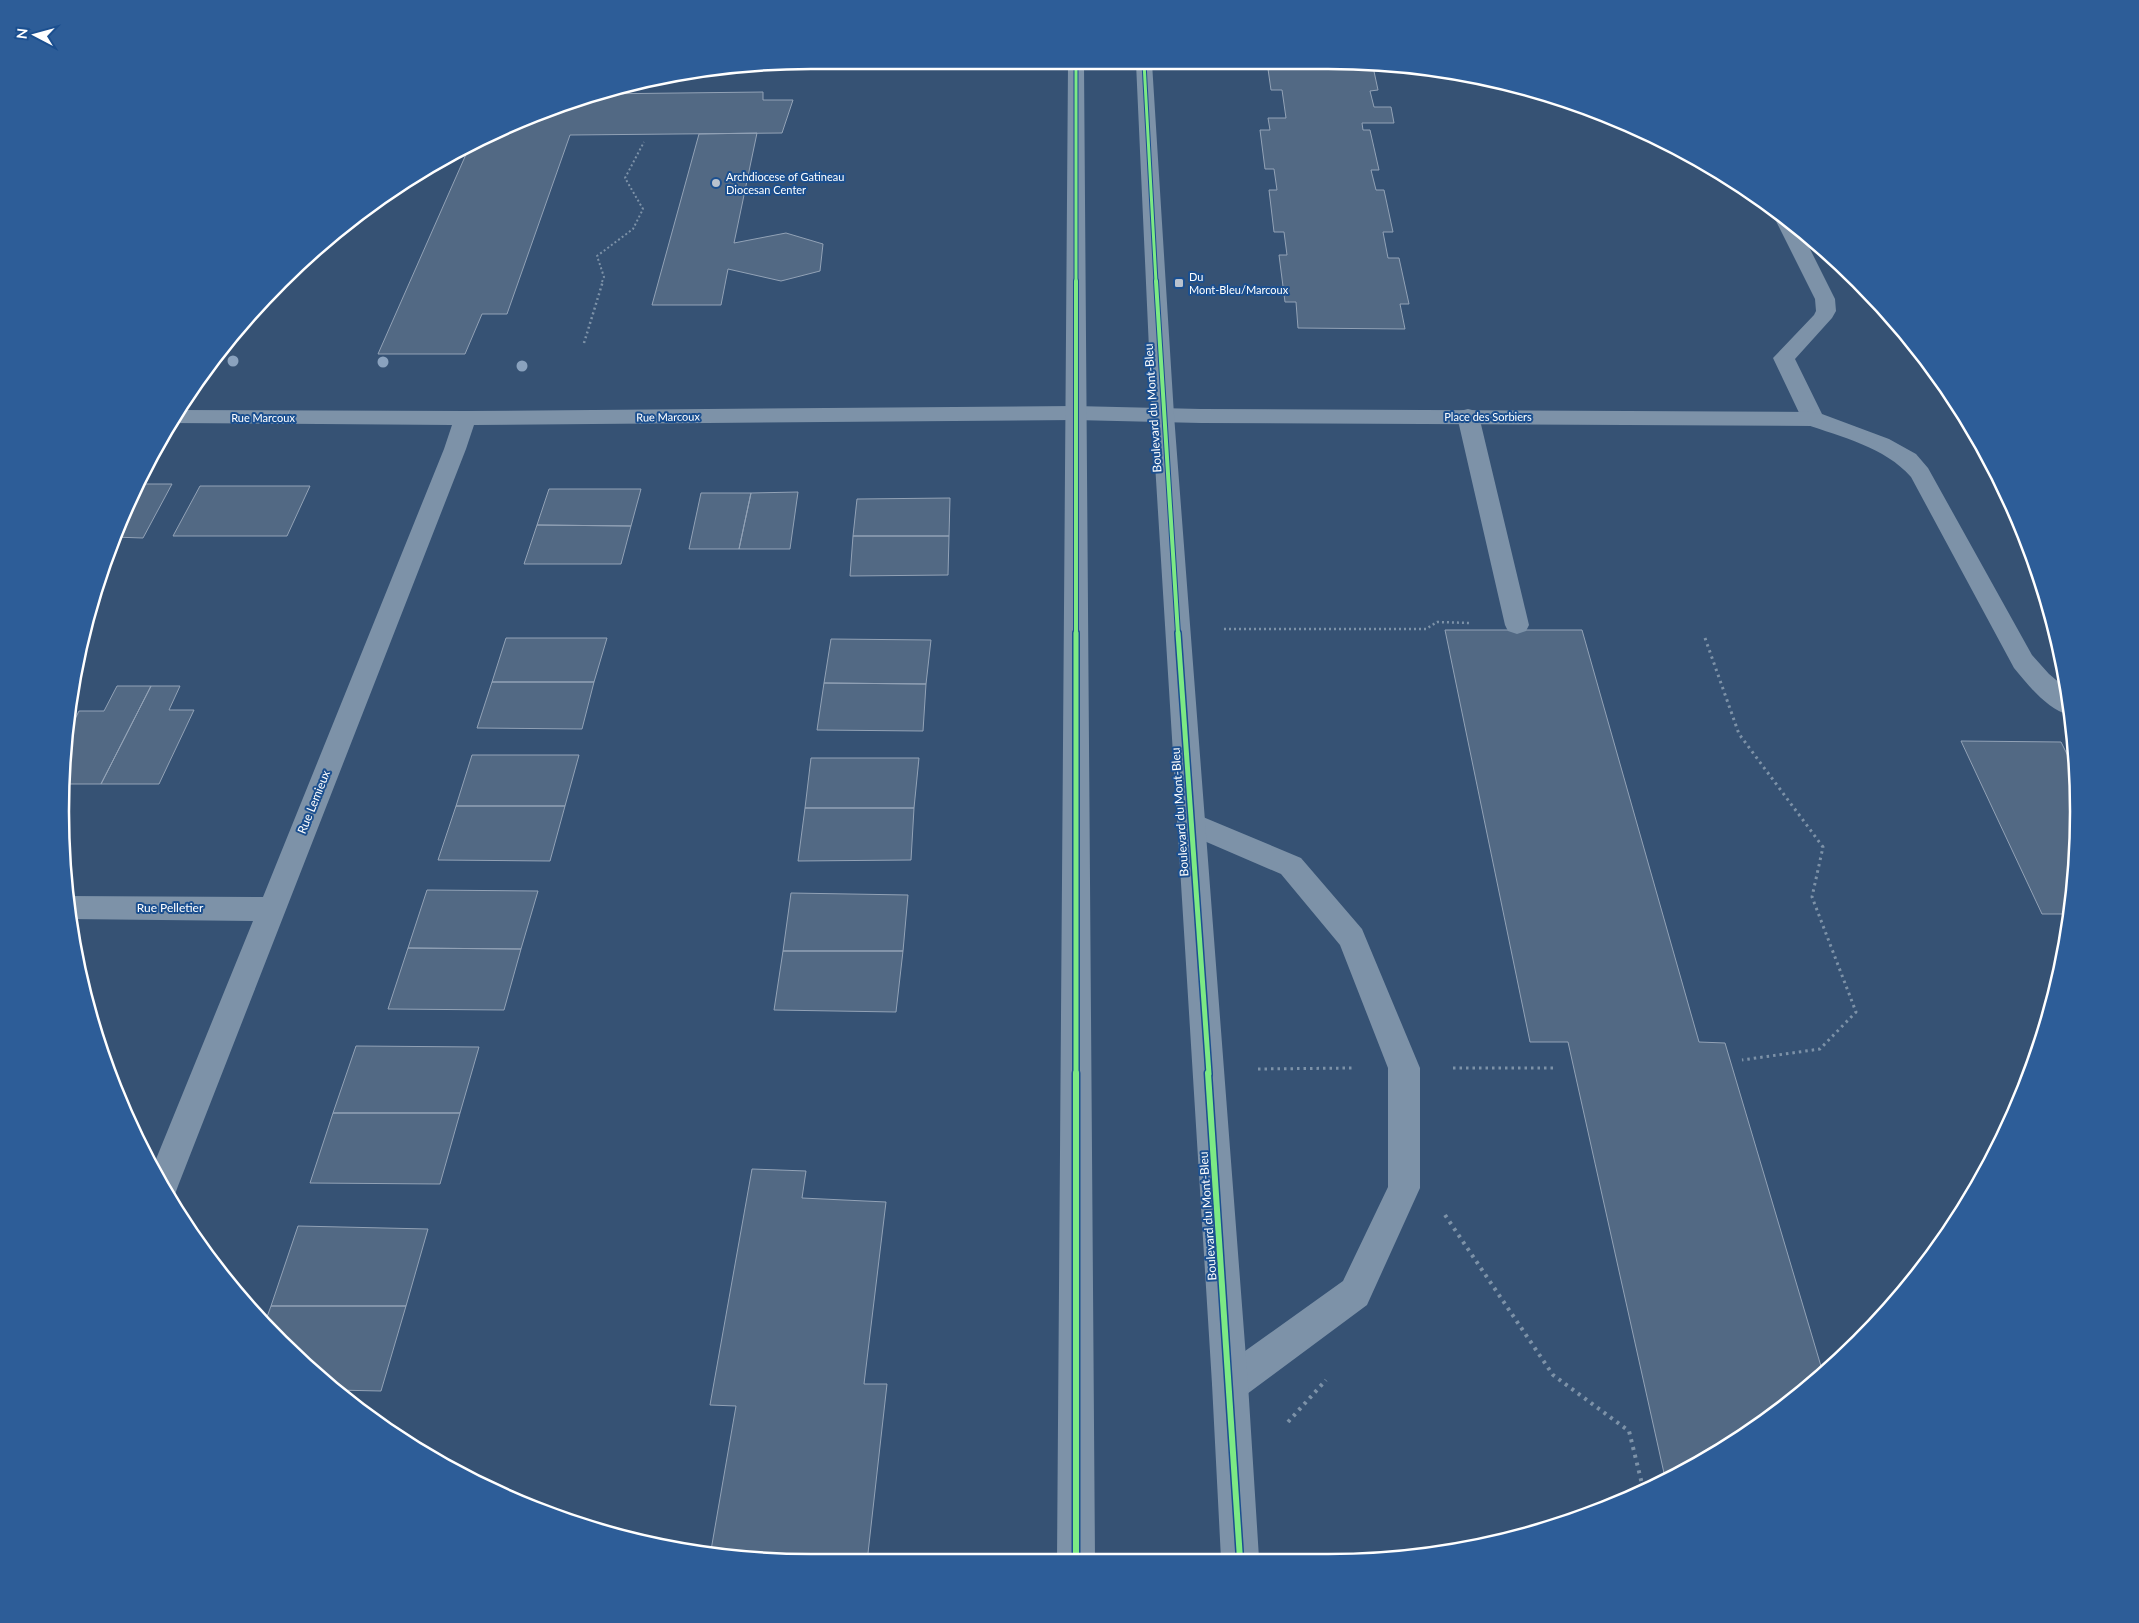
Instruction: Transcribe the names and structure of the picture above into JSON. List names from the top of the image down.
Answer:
{
  "streets": {
    "street": [
      "Boulevard du Mont-Bleu",
      "Rue Marcoux",
      "Place des Sorbiers",
      "Rue Lemieux",
      "Rue Pelletier"
    ]
  },
  "crossings": [
    ["Boulevard du Mont-Bleu", "Rue Marcoux"],
    ["Boulevard du Mont-Bleu", "Place des Sorbiers"],
    ["Rue Marcoux", "Place des Sorbiers"],
    ["Rue Marcoux", "Rue Lemieux"],
    ["Rue Lemieux", "Rue Pelletier"]
  ],
  "places": {
    "other": ["Archdiocese of Gatineau Diocesan Center"],
    "transit": ["Du Mont-Bleu/Marcoux"]
  },
  "north": "left"
}
